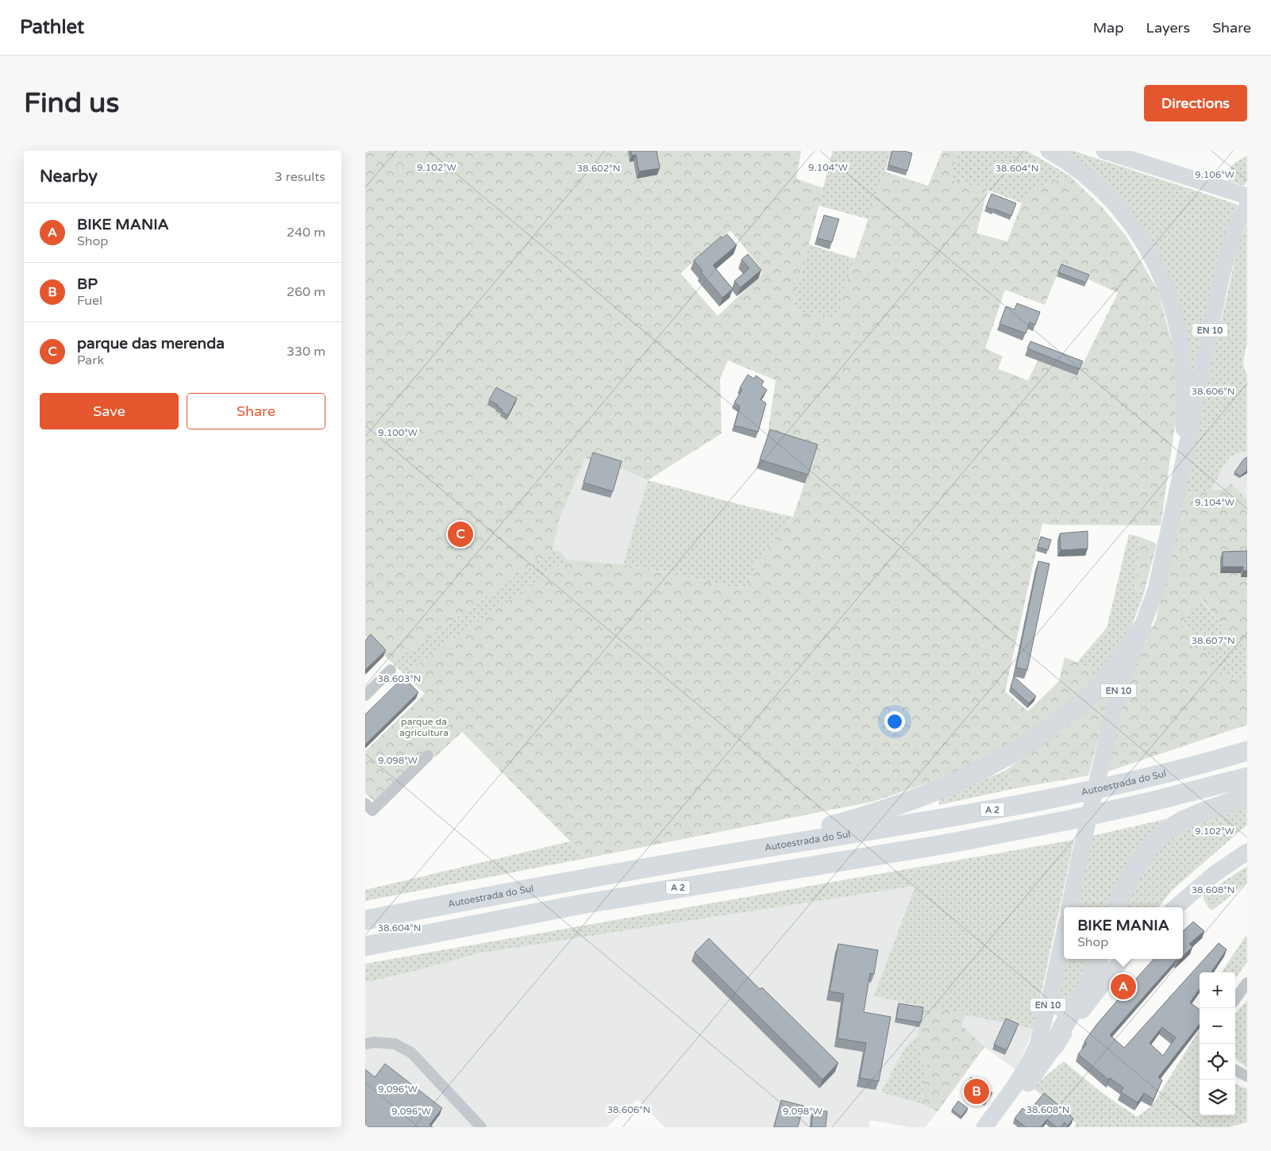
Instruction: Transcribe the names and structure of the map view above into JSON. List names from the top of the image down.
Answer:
{
  "streets": {
    "highway": ["Autoestrada do Sul", "A 2"],
    "main road": ["EN 10"]
  },
  "parks": ["parque da agricultura"],
  "page": {
    "header": "Pathlet",
    "nav": ["Map", "Layers", "Share"],
    "buttons": [
      "Directions",
      ["Save", "Share"]
    ],
    "title": "Find us",
    "heading": ["Nearby", "3 results"],
    "list": [
      {
        "mark": "A",
        "name": "BIKE MANIA",
        "note": "Shop",
        "value": "240 m"
      },
      {
        "mark": "B",
        "name": "BP",
        "note": "Fuel",
        "value": "260 m"
      },
      {
        "mark": "C",
        "name": "parque das merenda",
        "note": "Park",
        "value": "330 m"
      }
    ],
    "pins": ["C", "A", "B"],
    "popup": ["BIKE MANIA", "Shop"],
    "map_buttons": ["+", "−"]
  },
  "coordinates": [
    "9.102°W",
    "9.104°W",
    "38.602°N",
    "38.604°N",
    "9.106°W",
    "38.606°N",
    "9.100°W",
    "38.607°N",
    "38.603°N",
    "9.098°W",
    "38.608°N",
    "9.096°W"
  ]
}
